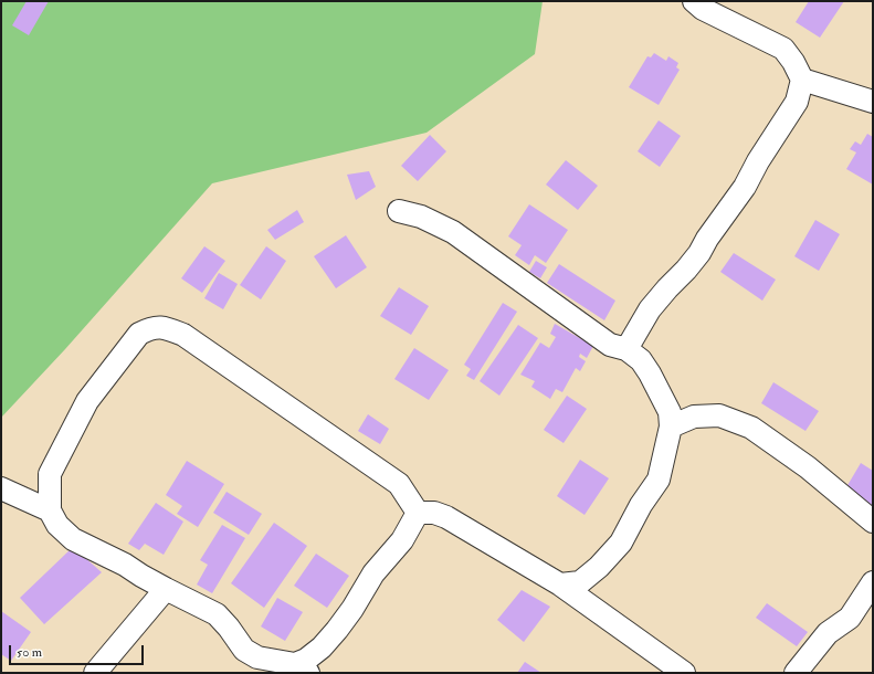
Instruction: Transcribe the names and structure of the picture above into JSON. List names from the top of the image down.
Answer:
{
  "scale_bar": "50 m"
}
